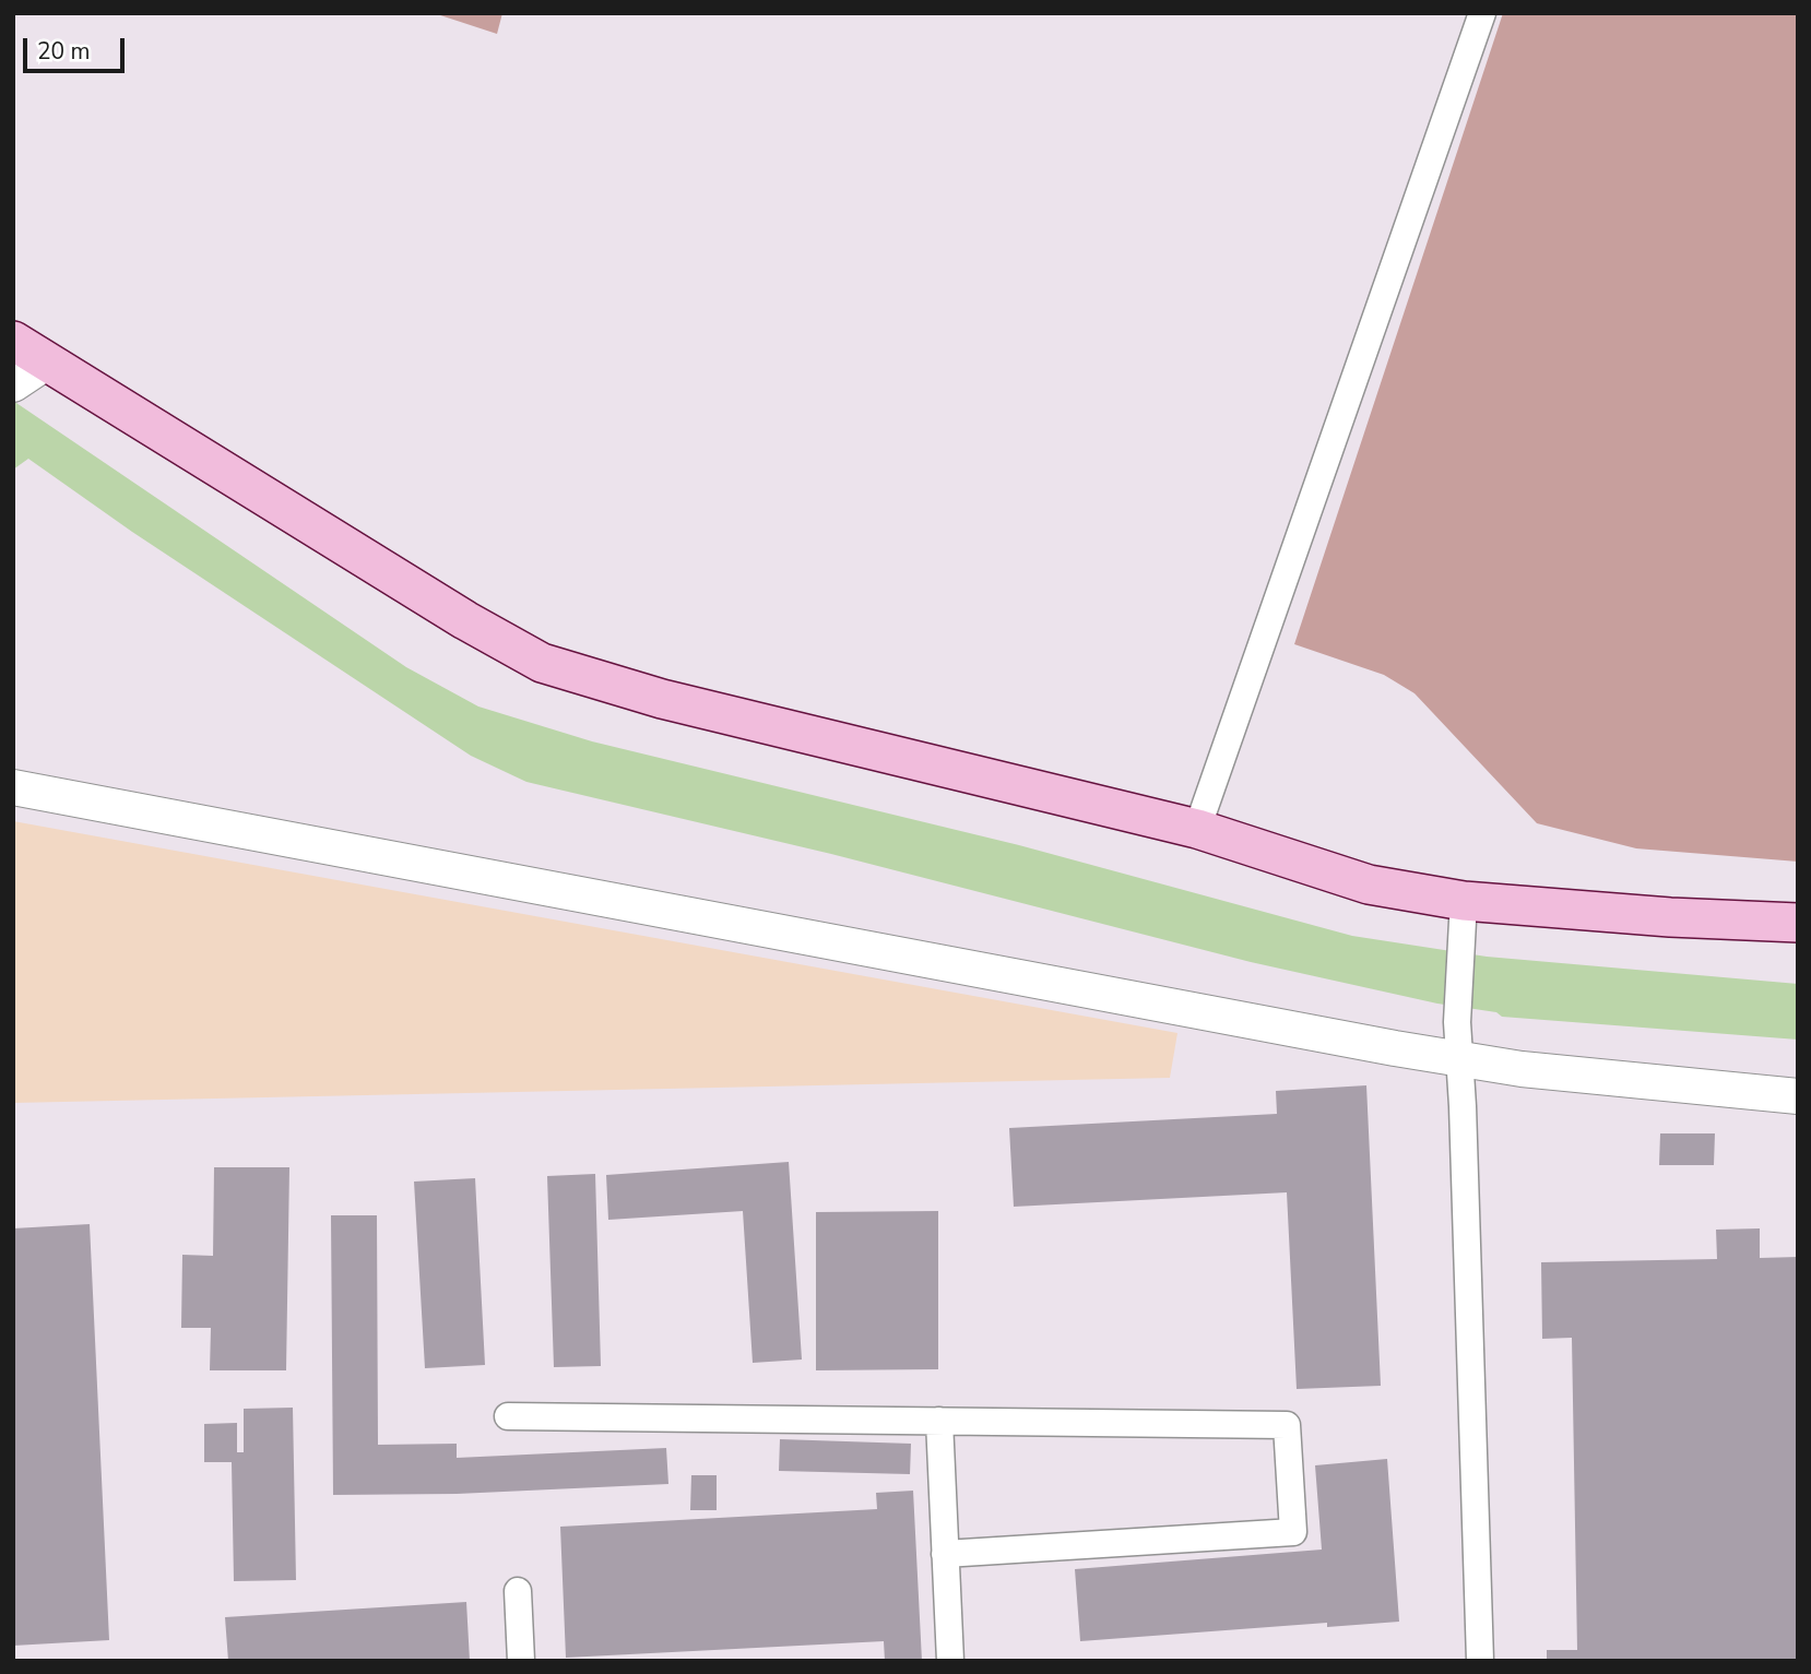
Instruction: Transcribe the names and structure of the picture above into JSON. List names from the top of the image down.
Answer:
{
  "scale_bar": "20 m"
}
